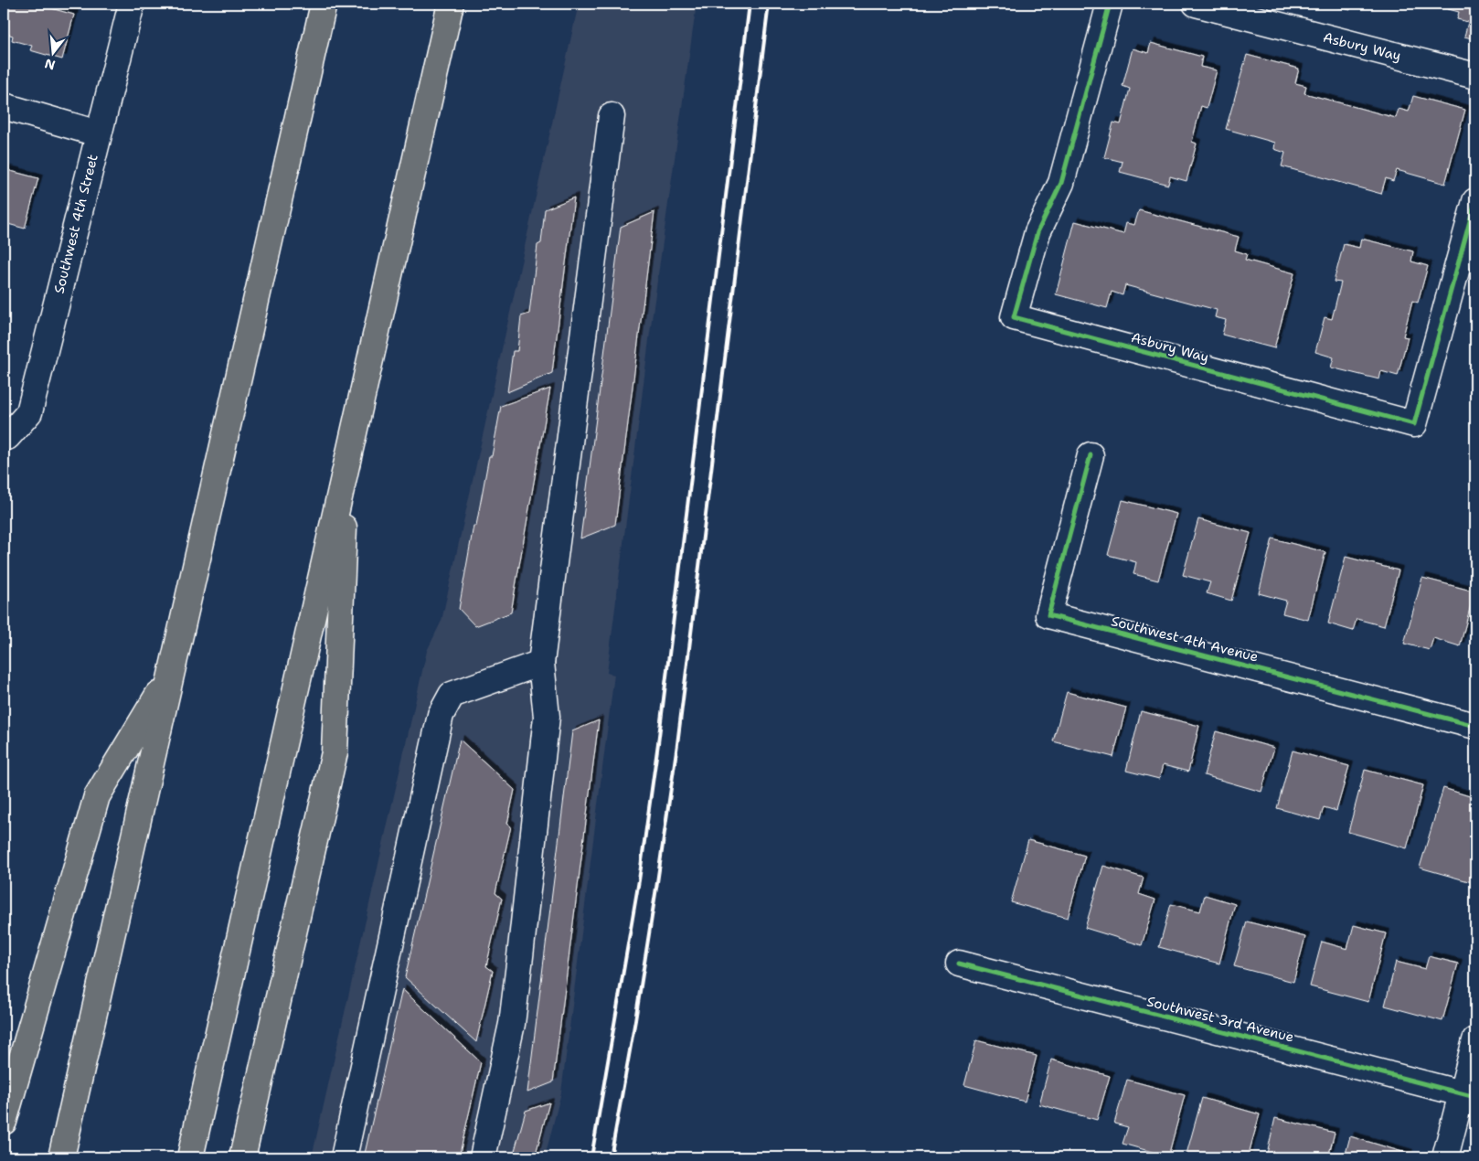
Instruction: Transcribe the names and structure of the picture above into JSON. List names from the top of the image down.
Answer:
{
  "streets": {
    "street": [
      "Asbury Way",
      "Southwest 4th Street",
      "Southwest 4th Avenue",
      "Southwest 3rd Avenue"
    ]
  },
  "north": "bottom"
}
